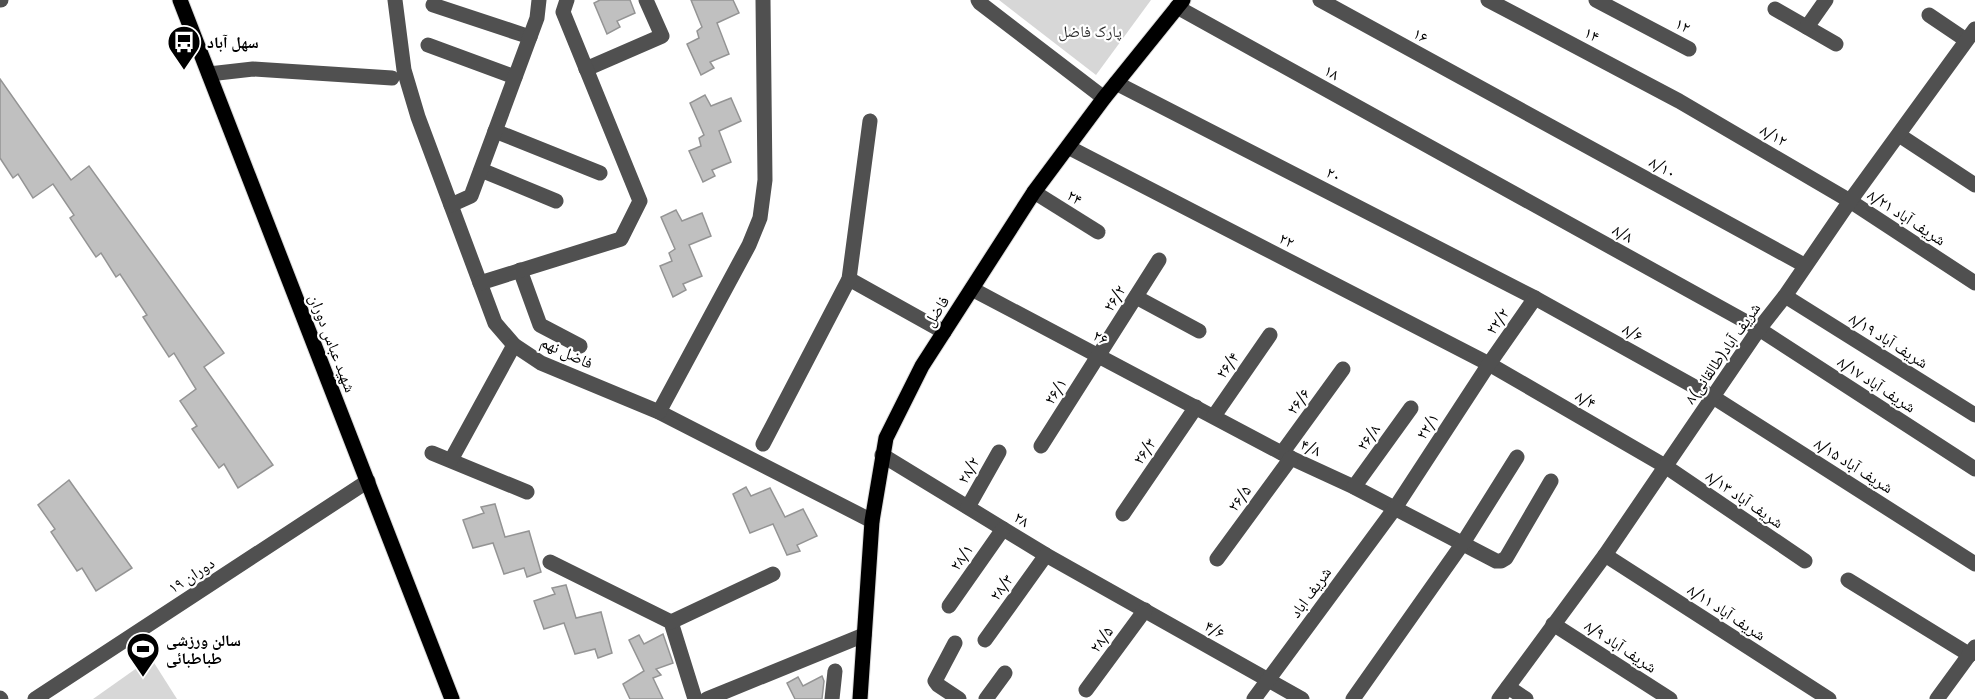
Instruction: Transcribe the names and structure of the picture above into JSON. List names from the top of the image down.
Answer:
{
  "streets": {
    "main road": ["فاضل", "شهید عباس دوران"],
    "street": [
      "۱۲",
      "۱۴",
      "۱۶",
      "۱۸",
      "۸/۱۲",
      "۸/۱۰",
      "۲۰",
      "۲۴",
      "شریف آباد ۸/۲۱",
      "۸/۸",
      "۲۲",
      "۲۶/۲",
      "۲۲/۲",
      "۸/۶",
      "۲۶",
      "شریف آباد ۸/۱۹",
      "فاضل نهم",
      "۸شریف آباد(طالقانی)",
      "۲۶/۴",
      "شریف آباد ۸/۱۷",
      "۲۶/۱",
      "۸/۴",
      "۲۶/۶",
      "۲۲/۱",
      "۲۶/۸",
      "۴/۸",
      "۲۶/۳",
      "شریف آباد ۸/۱۵",
      "۲۸/۲",
      "۲۶/۵",
      "شریف آباد ۸/۱۳",
      "۲۸",
      "۲۸/۱",
      "دوران ۱۹",
      "۲۸/۳",
      "شریف اباد",
      "شریف آباد ۸/۱۱",
      "۴/۶",
      "۲۸/۵",
      "شریف آباد ۸/۹"
    ]
  },
  "crossings": [
    ["۱۴", "۸/۱۲"],
    ["۱۶", "۸/۱۰"],
    ["۱۸", "۸/۸"],
    ["۱۸", "فاضل"],
    ["۸/۱۲", "شریف آباد ۸/۲۱"],
    ["۸/۱۲", "۸شریف آباد(طالقانی)"],
    ["۸/۱۰", "۸شریف آباد(طالقانی)"],
    ["۲۰", "فاضل"],
    ["۲۰", "۲۲/۲"],
    ["۲۰", "۸/۶"],
    ["۲۴", "فاضل"],
    ["شریف آباد ۸/۲۱", "۸شریف آباد(طالقانی)"],
    ["۸/۸", "۸شریف آباد(طالقانی)"],
    ["۸/۸", "شریف آباد ۸/۱۷"],
    ["۲۲", "فاضل"],
    ["۲۲", "۲۲/۲"],
    ["۲۲", "۸/۴"],
    ["۲۲", "۲۲/۱"],
    ["۲۶/۲", "۲۶"],
    ["۲۶/۲", "۲۶/۱"],
    ["فاضل", "۲۶"],
    ["فاضل", "فاضل نهم"],
    ["فاضل", "۲۸"],
    ["۲۲/۲", "۸/۶"],
    ["۲۲/۲", "۸/۴"],
    ["۲۲/۲", "۲۲/۱"],
    ["۸/۶", "۸شریف آباد(طالقانی)"],
    ["۸/۶", "شریف آباد ۸/۱۵"],
    ["۲۶", "۲۶/۴"],
    ["۲۶", "۲۶/۱"],
    ["۲۶", "۴/۸"],
    ["۲۶", "۲۶/۳"],
    ["شریف آباد ۸/۱۹", "۸شریف آباد(طالقانی)"],
    ["شهید عباس دوران", "دوران ۱۹"],
    ["۸شریف آباد(طالقانی)", "شریف آباد ۸/۱۷"],
    ["۸شریف آباد(طالقانی)", "۸/۴"],
    ["۸شریف آباد(طالقانی)", "شریف آباد ۸/۱۵"],
    ["۸شریف آباد(طالقانی)", "شریف آباد ۸/۱۳"],
    ["۸شریف آباد(طالقانی)", "شریف آباد ۸/۱۱"],
    ["۸شریف آباد(طالقانی)", "شریف آباد ۸/۹"],
    ["۲۶/۴", "۴/۸"],
    ["۸/۴", "۲۲/۱"],
    ["۸/۴", "شریف آباد ۸/۱۳"],
    ["۲۶/۶", "۴/۸"],
    ["۲۶/۶", "۲۶/۵"],
    ["۲۲/۱", "۴/۸"],
    ["۲۲/۱", "شریف اباد"],
    ["۲۶/۸", "۴/۸"],
    ["۴/۸", "۲۶/۵"],
    ["۴/۸", "شریف اباد"],
    ["۲۸/۲", "۲۸"],
    ["۲۸", "۲۸/۱"],
    ["۲۸", "۲۸/۳"],
    ["۲۸", "۴/۶"],
    ["۲۸", "۲۸/۵"],
    ["شریف اباد", "۴/۶"],
    ["۴/۶", "۲۸/۵"]
  ],
  "parks": ["پارک فاضل"],
  "places": {
    "bus stop": ["سهل آباد"],
    "sports": ["سالن ورزشی طباطبائی"]
  }
}
